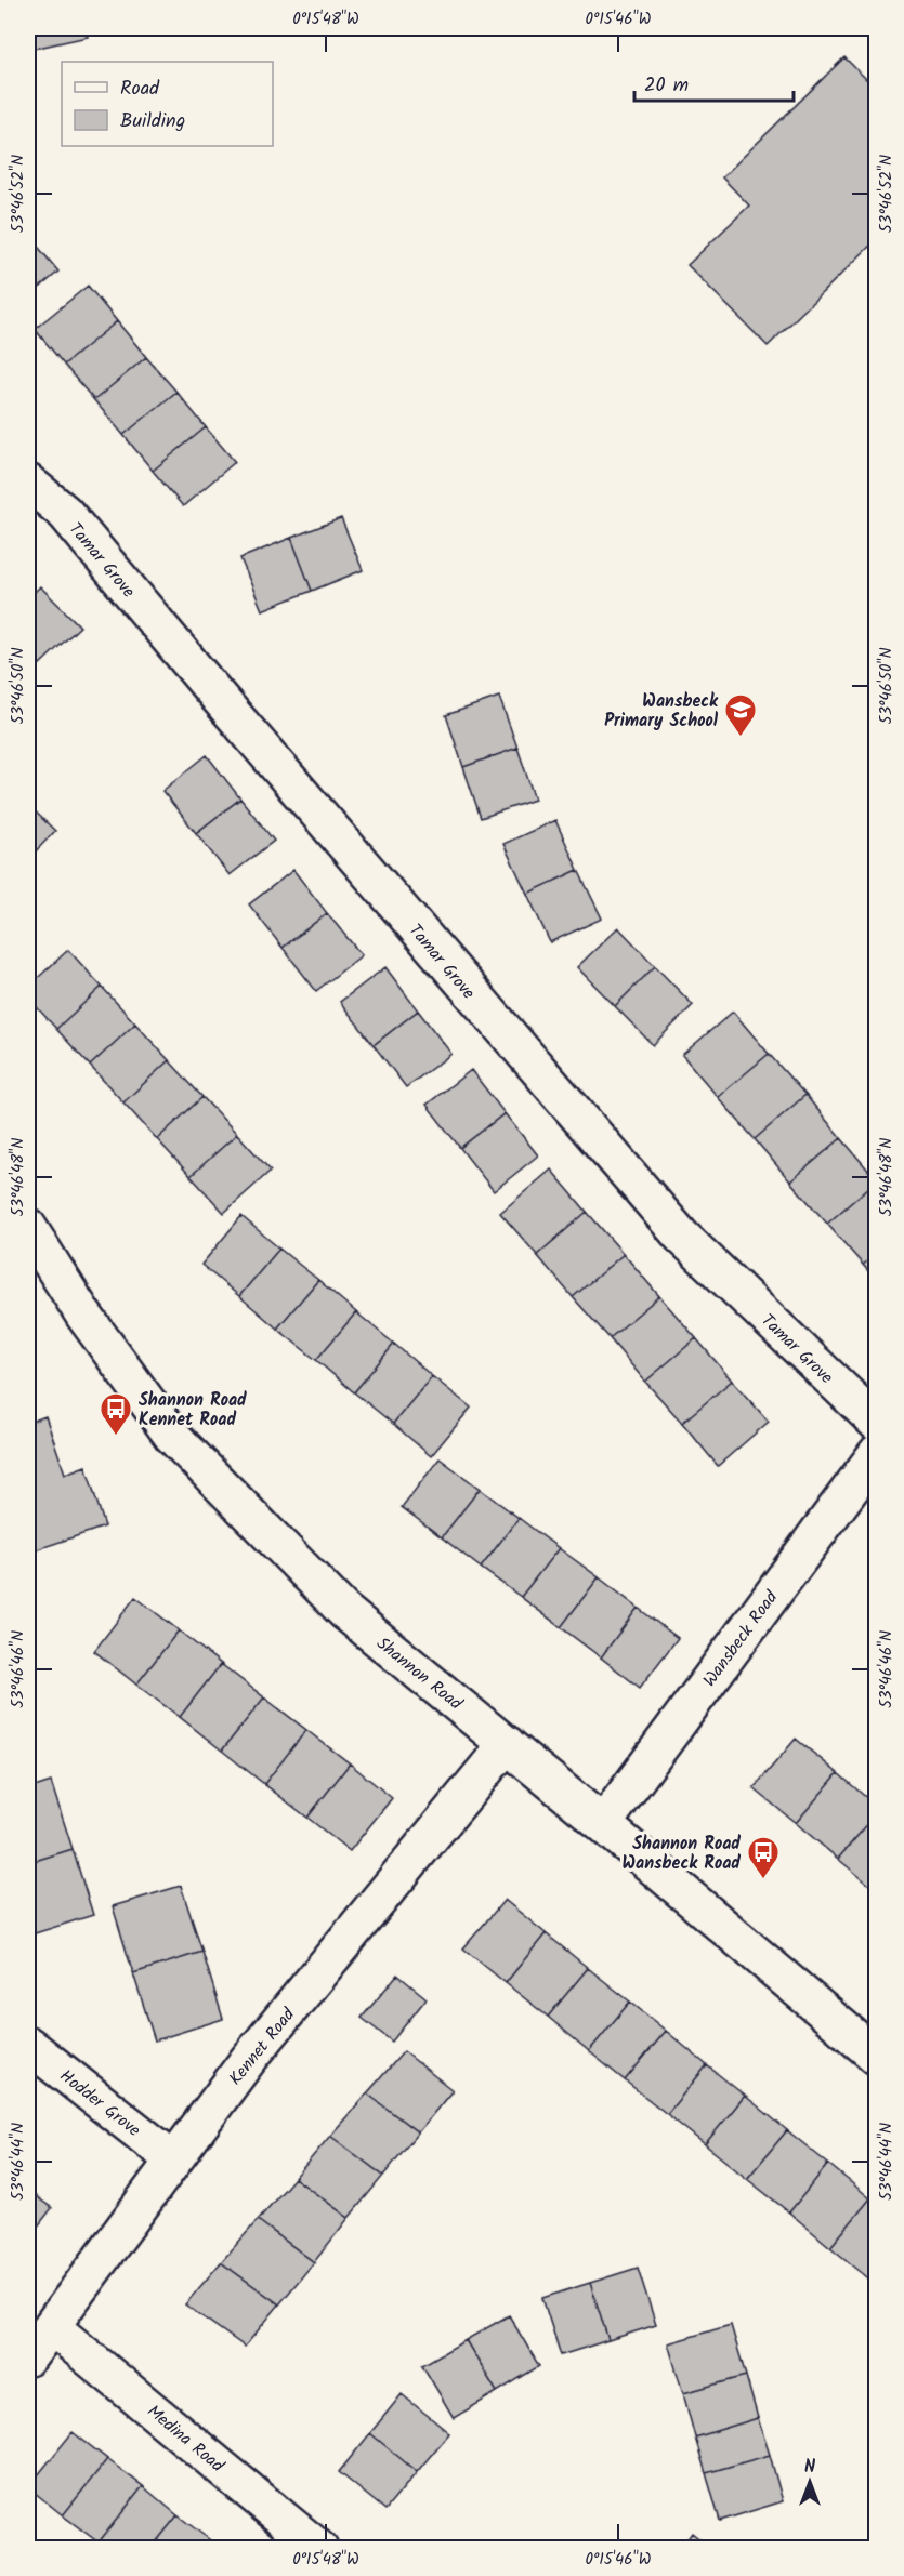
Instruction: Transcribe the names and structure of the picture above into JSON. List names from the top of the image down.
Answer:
{
  "streets": {
    "street": [
      "Tamar Grove",
      "Wansbeck Road",
      "Shannon Road",
      "Kennet Road",
      "Hodder Grove",
      "Medina Road"
    ]
  },
  "crossings": [
    ["Wansbeck Road", "Shannon Road"],
    ["Shannon Road", "Kennet Road"],
    ["Kennet Road", "Hodder Grove"],
    ["Kennet Road", "Medina Road"]
  ],
  "places": {
    "school or university": ["Wansbeck Primary School"],
    "bus stop": ["Shannon Road Kennet Road", "Shannon Road Wansbeck Road"]
  },
  "legend": ["Road", "Building"],
  "scale_bar": "20 m",
  "north": "top",
  "coordinates": [
    "0°15'48\"W",
    "0°15'46\"W",
    "53°46'52\"N",
    "53°46'50\"N",
    "53°46'48\"N",
    "53°46'46\"N",
    "53°46'44\"N"
  ]
}
